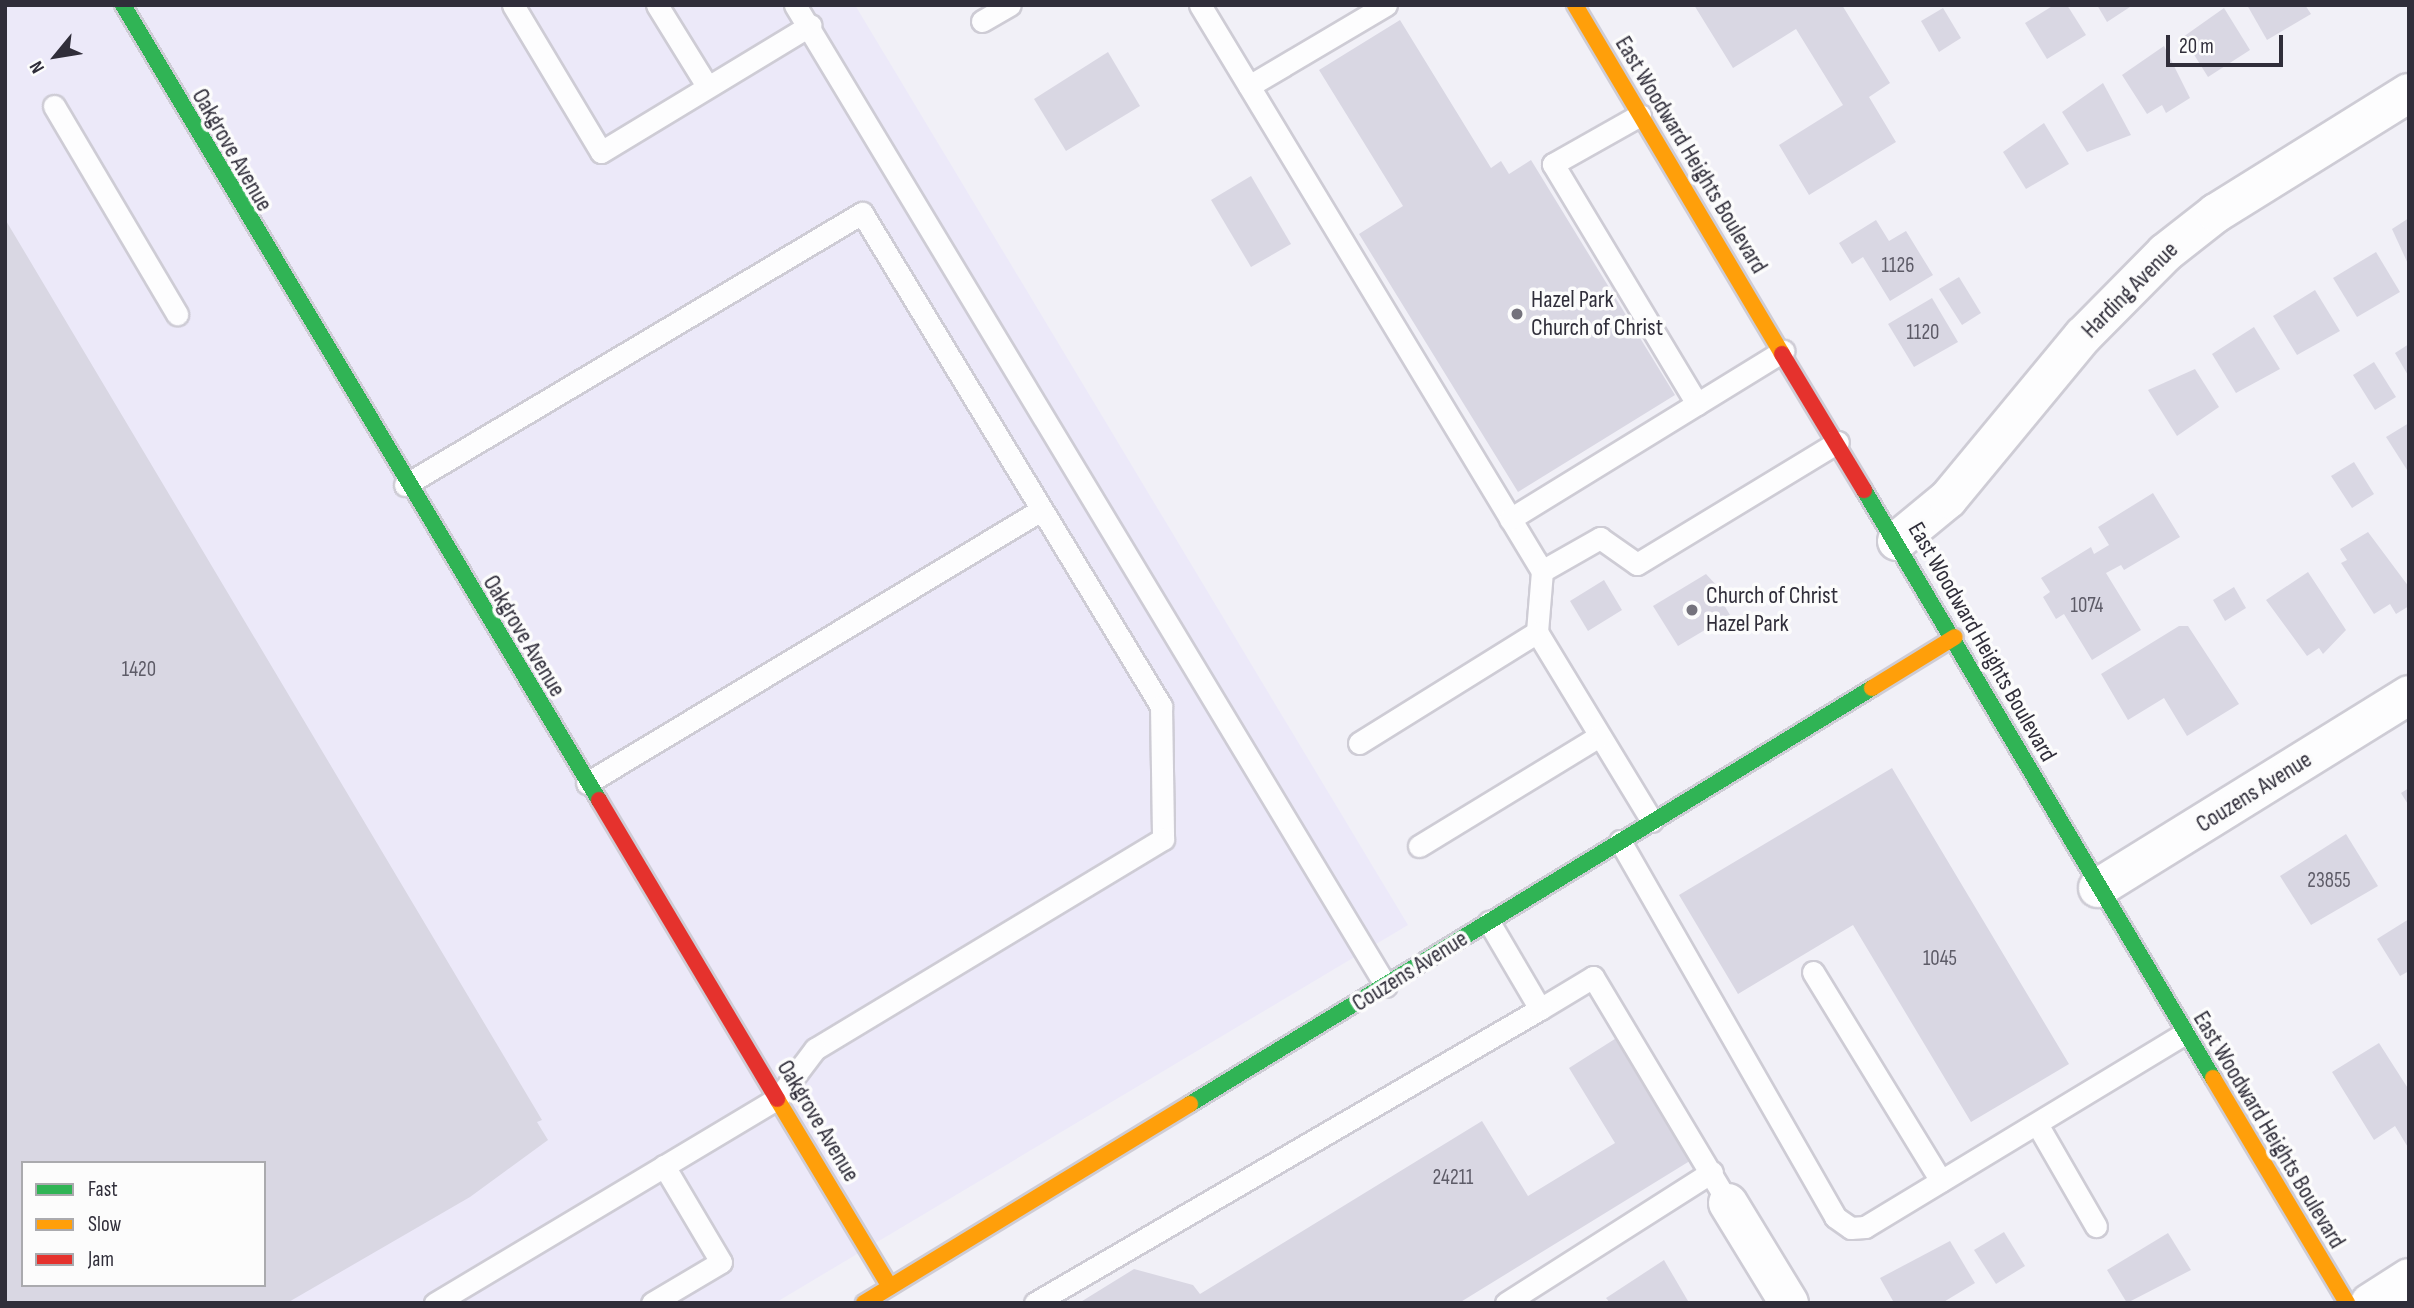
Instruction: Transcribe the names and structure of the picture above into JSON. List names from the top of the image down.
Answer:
{
  "streets": {
    "street": [
      "Oakgrove Avenue",
      "East Woodward Heights Boulevard",
      "Harding Avenue",
      "Couzens Avenue"
    ]
  },
  "crossings": [
    ["Oakgrove Avenue", "Couzens Avenue"],
    ["East Woodward Heights Boulevard", "Harding Avenue"],
    ["East Woodward Heights Boulevard", "Couzens Avenue"]
  ],
  "places": ["Hazel Park Church of Christ", "Church of Christ Hazel Park"],
  "house_numbers": [
    "1126",
    "1120",
    "1074",
    "1420",
    "23855",
    "1045",
    "24211"
  ],
  "legend": ["Fast", "Slow", "Jam"],
  "scale_bar": "20 m",
  "north": "bottom left"
}
